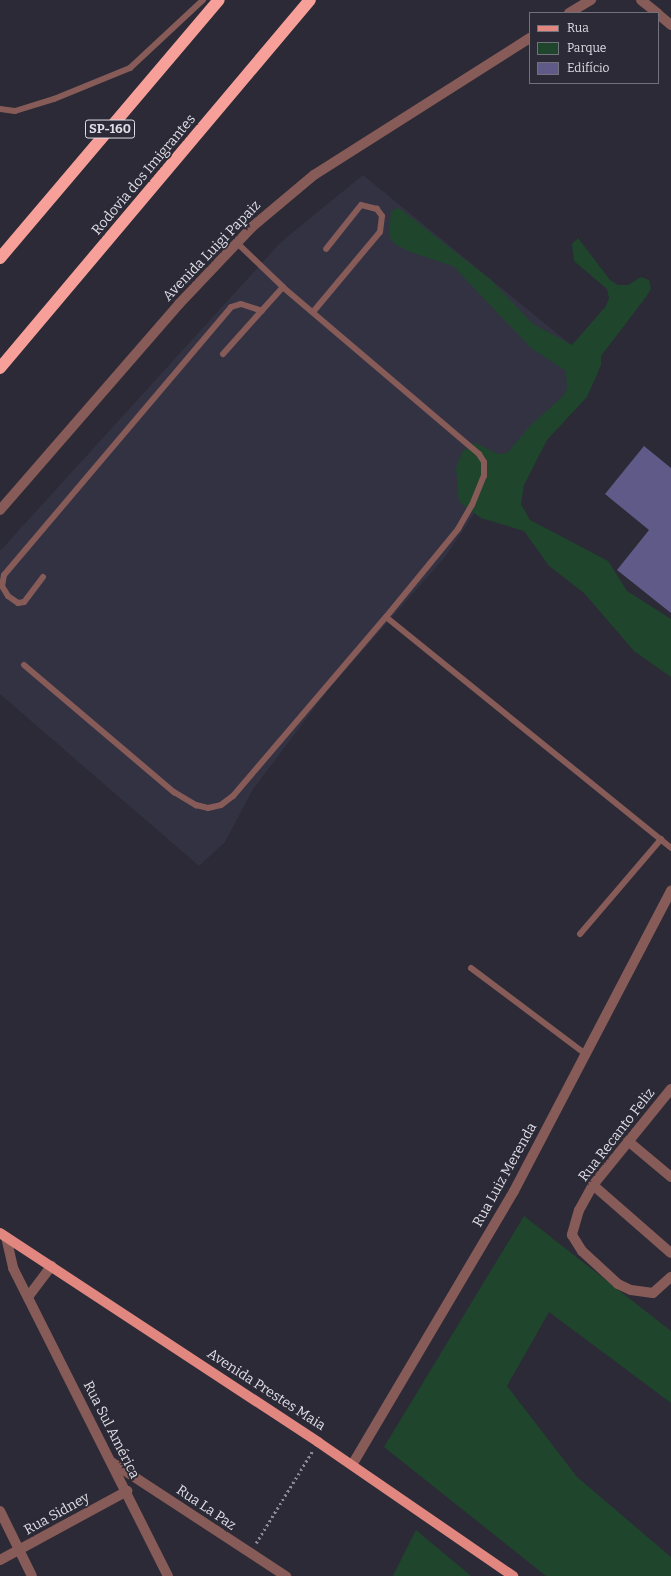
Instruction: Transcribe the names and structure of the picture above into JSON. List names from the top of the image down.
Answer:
{
  "streets": {
    "highway": ["SP-160", "Rodovia dos Imigrantes"],
    "main road": ["Avenida Prestes Maia"],
    "street": [
      "Avenida Luigi Papaiz",
      "Rua Recanto Feliz",
      "Rua Luiz Merenda",
      "Rua Sul América",
      "Rua La Paz",
      "Rua Sidney"
    ]
  },
  "crossings": [
    ["Rua Luiz Merenda", "Avenida Prestes Maia"],
    ["Avenida Prestes Maia", "Rua Sul América"],
    ["Rua Sul América", "Rua La Paz"],
    ["Rua Sul América", "Rua Sidney"]
  ],
  "legend": ["Rua", "Parque", "Edifício"]
}
